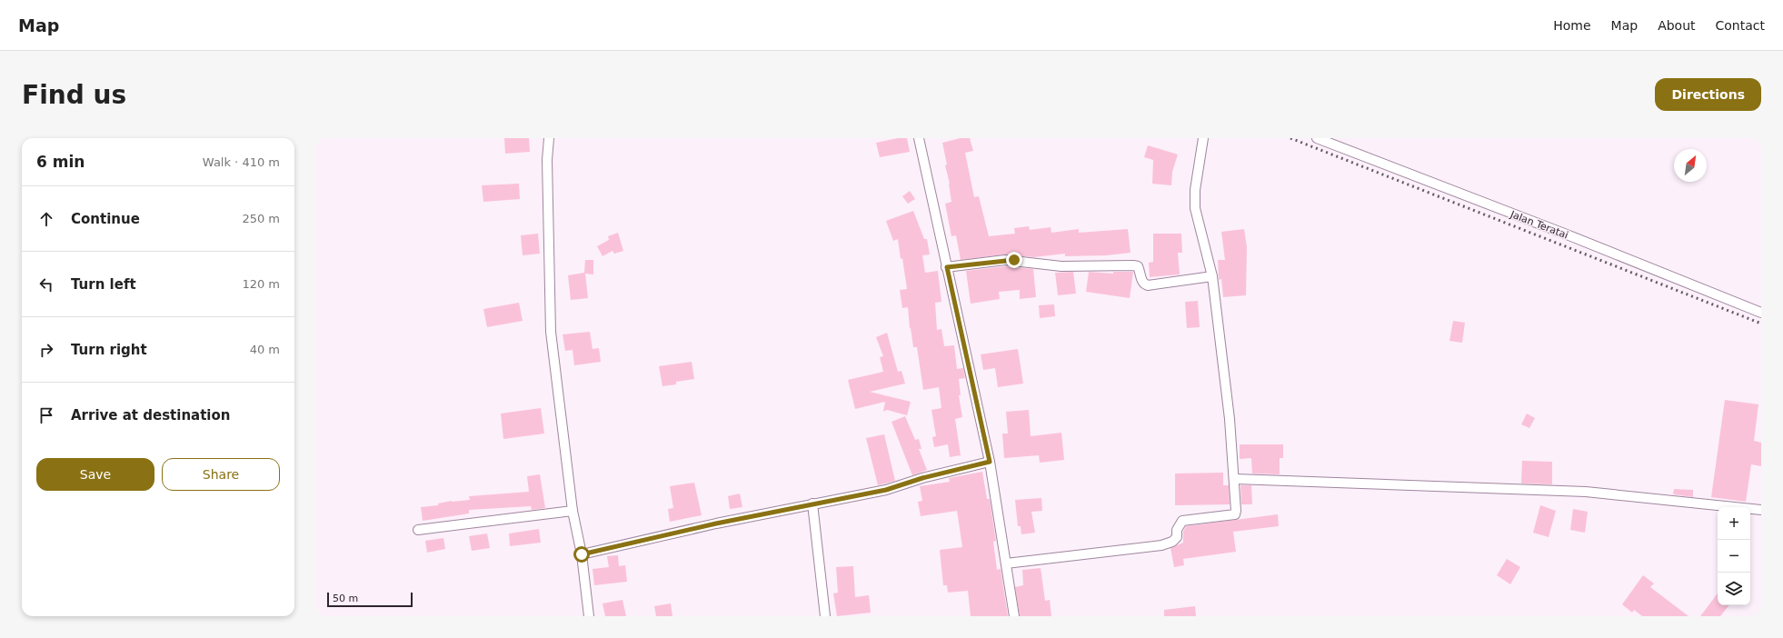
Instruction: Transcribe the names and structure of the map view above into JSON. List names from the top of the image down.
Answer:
{
  "streets": {
    "street": ["Jalan Teratai"]
  },
  "scale_bar": "50 m",
  "north": "top right",
  "page": {
    "header": "Map",
    "nav": [
      "Home",
      "Map",
      "About",
      "Contact"
    ],
    "buttons": [
      "Directions",
      ["Save", "Share"]
    ],
    "title": "Find us",
    "heading": ["6 min", "Walk · 410 m"],
    "list": [
      ["Continue", "250 m"],
      ["Turn left", "120 m"],
      ["Turn right", "40 m"],
      "Arrive at destination"
    ],
    "map_buttons": ["+", "−"],
    "scale": "50 m"
  }
}
